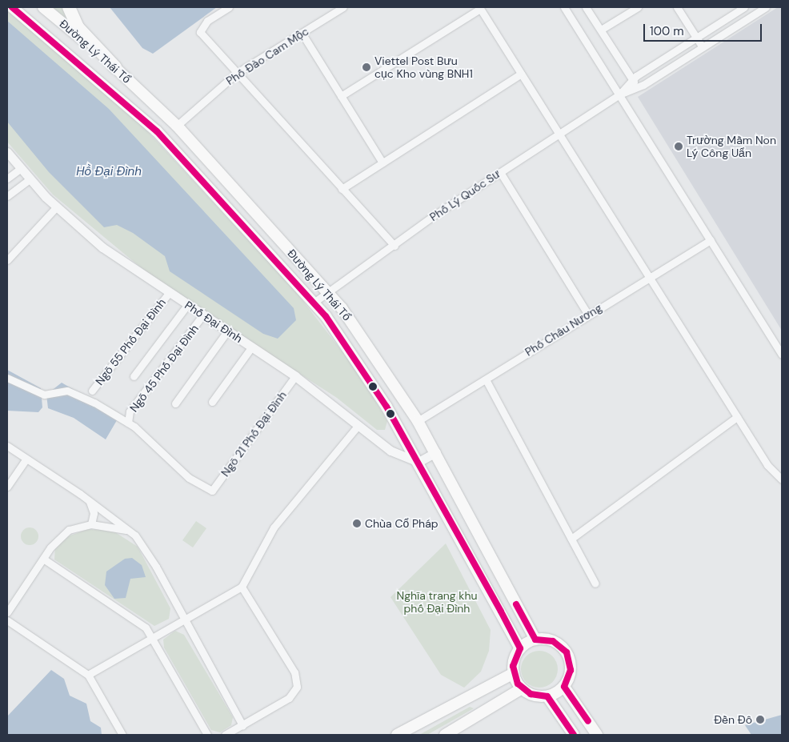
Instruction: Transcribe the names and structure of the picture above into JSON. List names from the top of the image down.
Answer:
{
  "streets": {
    "main road": ["Đường Lý Thái Tổ"],
    "street": [
      "Phố Đào Cam Mộc",
      "Phố Lý Quốc Sư",
      "Phố Đại Đình",
      "Phố Châu Nương",
      "Ngõ 55 Phố Đại Đình",
      "Ngõ 45 Phố Đại Đình",
      "Ngõ 21 Phố Đại Đình"
    ]
  },
  "crossings": [
    ["Đường Lý Thái Tổ", "Phố Đào Cam Mộc"],
    ["Đường Lý Thái Tổ", "Phố Lý Quốc Sư"],
    ["Đường Lý Thái Tổ", "Phố Đại Đình"],
    ["Đường Lý Thái Tổ", "Phố Châu Nương"],
    ["Phố Đại Đình", "Ngõ 55 Phố Đại Đình"],
    ["Phố Đại Đình", "Ngõ 45 Phố Đại Đình"],
    ["Phố Đại Đình", "Ngõ 21 Phố Đại Đình"],
    ["Ngõ 45 Phố Đại Đình", "Ngõ 21 Phố Đại Đình"]
  ],
  "water": ["Hồ Đại Đình"],
  "parks": ["Nghĩa trang khu phố Đại Đình"],
  "places": [
    "Viettel Post Bưu cục Kho vùng BNH1",
    "Trường Mầm Non Lý Công Uẩn",
    "Chùa Cổ Pháp",
    "Đền Đô"
  ],
  "scale_bar": "100 m"
}
